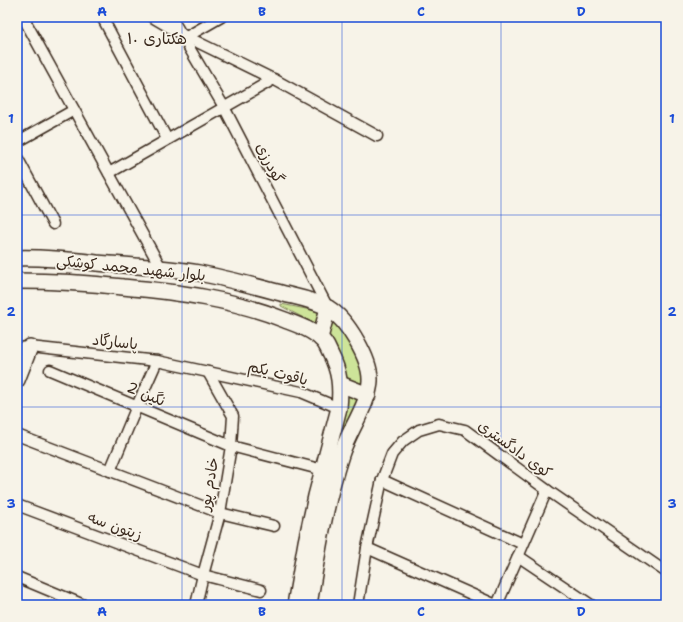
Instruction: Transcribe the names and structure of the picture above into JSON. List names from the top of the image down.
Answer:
{
  "streets": {
    "main road": ["بلوار شهید محمد کوشکی"],
    "street": [
      "گودرزی",
      "پاسارگاد",
      "یاقوت یکم",
      "نگین 2",
      "کوی دادگستری",
      "خادم پور",
      "زیتون سه"
    ]
  },
  "crossings": [
    ["گودرزی", "بلوار شهید محمد کوشکی"],
    ["بلوار شهید محمد کوشکی", "یاقوت یکم"],
    ["بلوار شهید محمد کوشکی", "نگین 2"],
    ["پاسارگاد", "یاقوت یکم"],
    ["پاسارگاد", "خادم پور"],
    ["یاقوت یکم", "خادم پور"],
    ["نگین 2", "خادم پور"],
    ["خادم پور", "زیتون سه"]
  ],
  "districts": ["۱۰ هکتاری"],
  "grid": {
    "columns": [
      "A",
      "B",
      "C",
      "D"
    ],
    "rows": ["1", "2", "3"]
  }
}
